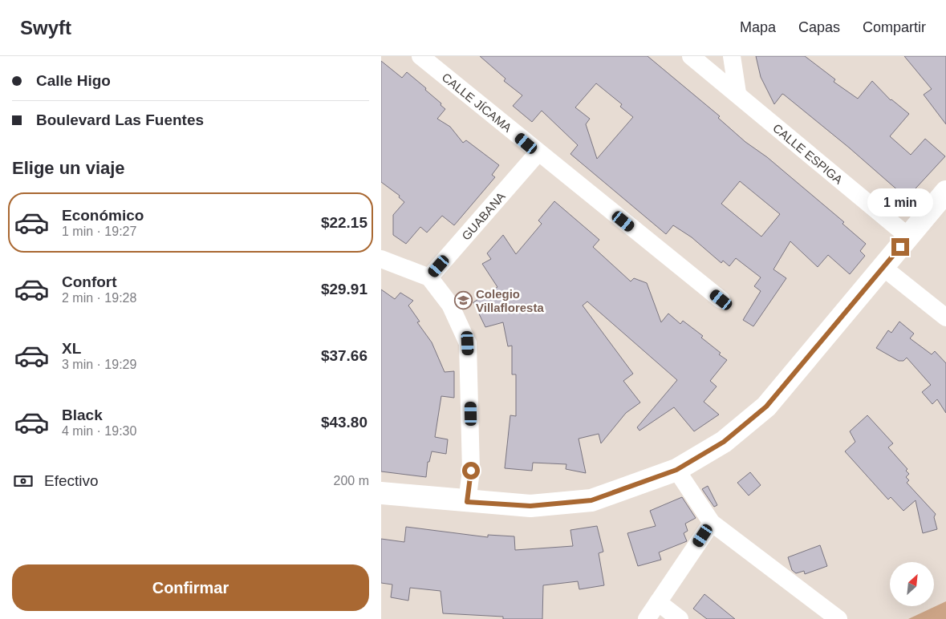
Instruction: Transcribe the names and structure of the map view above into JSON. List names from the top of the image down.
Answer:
{
  "streets": {
    "street": ["CALLE JÍCAMA", "CALLE ESPIGA", "GUABANA"]
  },
  "crossings": [
    ["CALLE JÍCAMA", "GUABANA"]
  ],
  "places": {
    "school or university": ["Colegio Villafloresta"]
  },
  "north": "top right",
  "page": {
    "header": "Swyft",
    "nav": ["Mapa", "Capas", "Compartir"],
    "banner": ["Calle Higo", "Boulevard Las Fuentes"],
    "heading": "Elige un viaje",
    "bubble": "1 min",
    "list": [
      {
        "name": "Económico",
        "note": "1 min · 19:27",
        "value": "$22.15"
      },
      {
        "name": "Confort",
        "note": "2 min · 19:28",
        "value": "$29.91"
      },
      {
        "name": "XL",
        "note": "3 min · 19:29",
        "value": "$37.66"
      },
      {
        "name": "Black",
        "note": "4 min · 19:30",
        "value": "$43.80"
      }
    ],
    "pay": ["Efectivo", "200 m"],
    "buttons": "Confirmar"
  }
}
